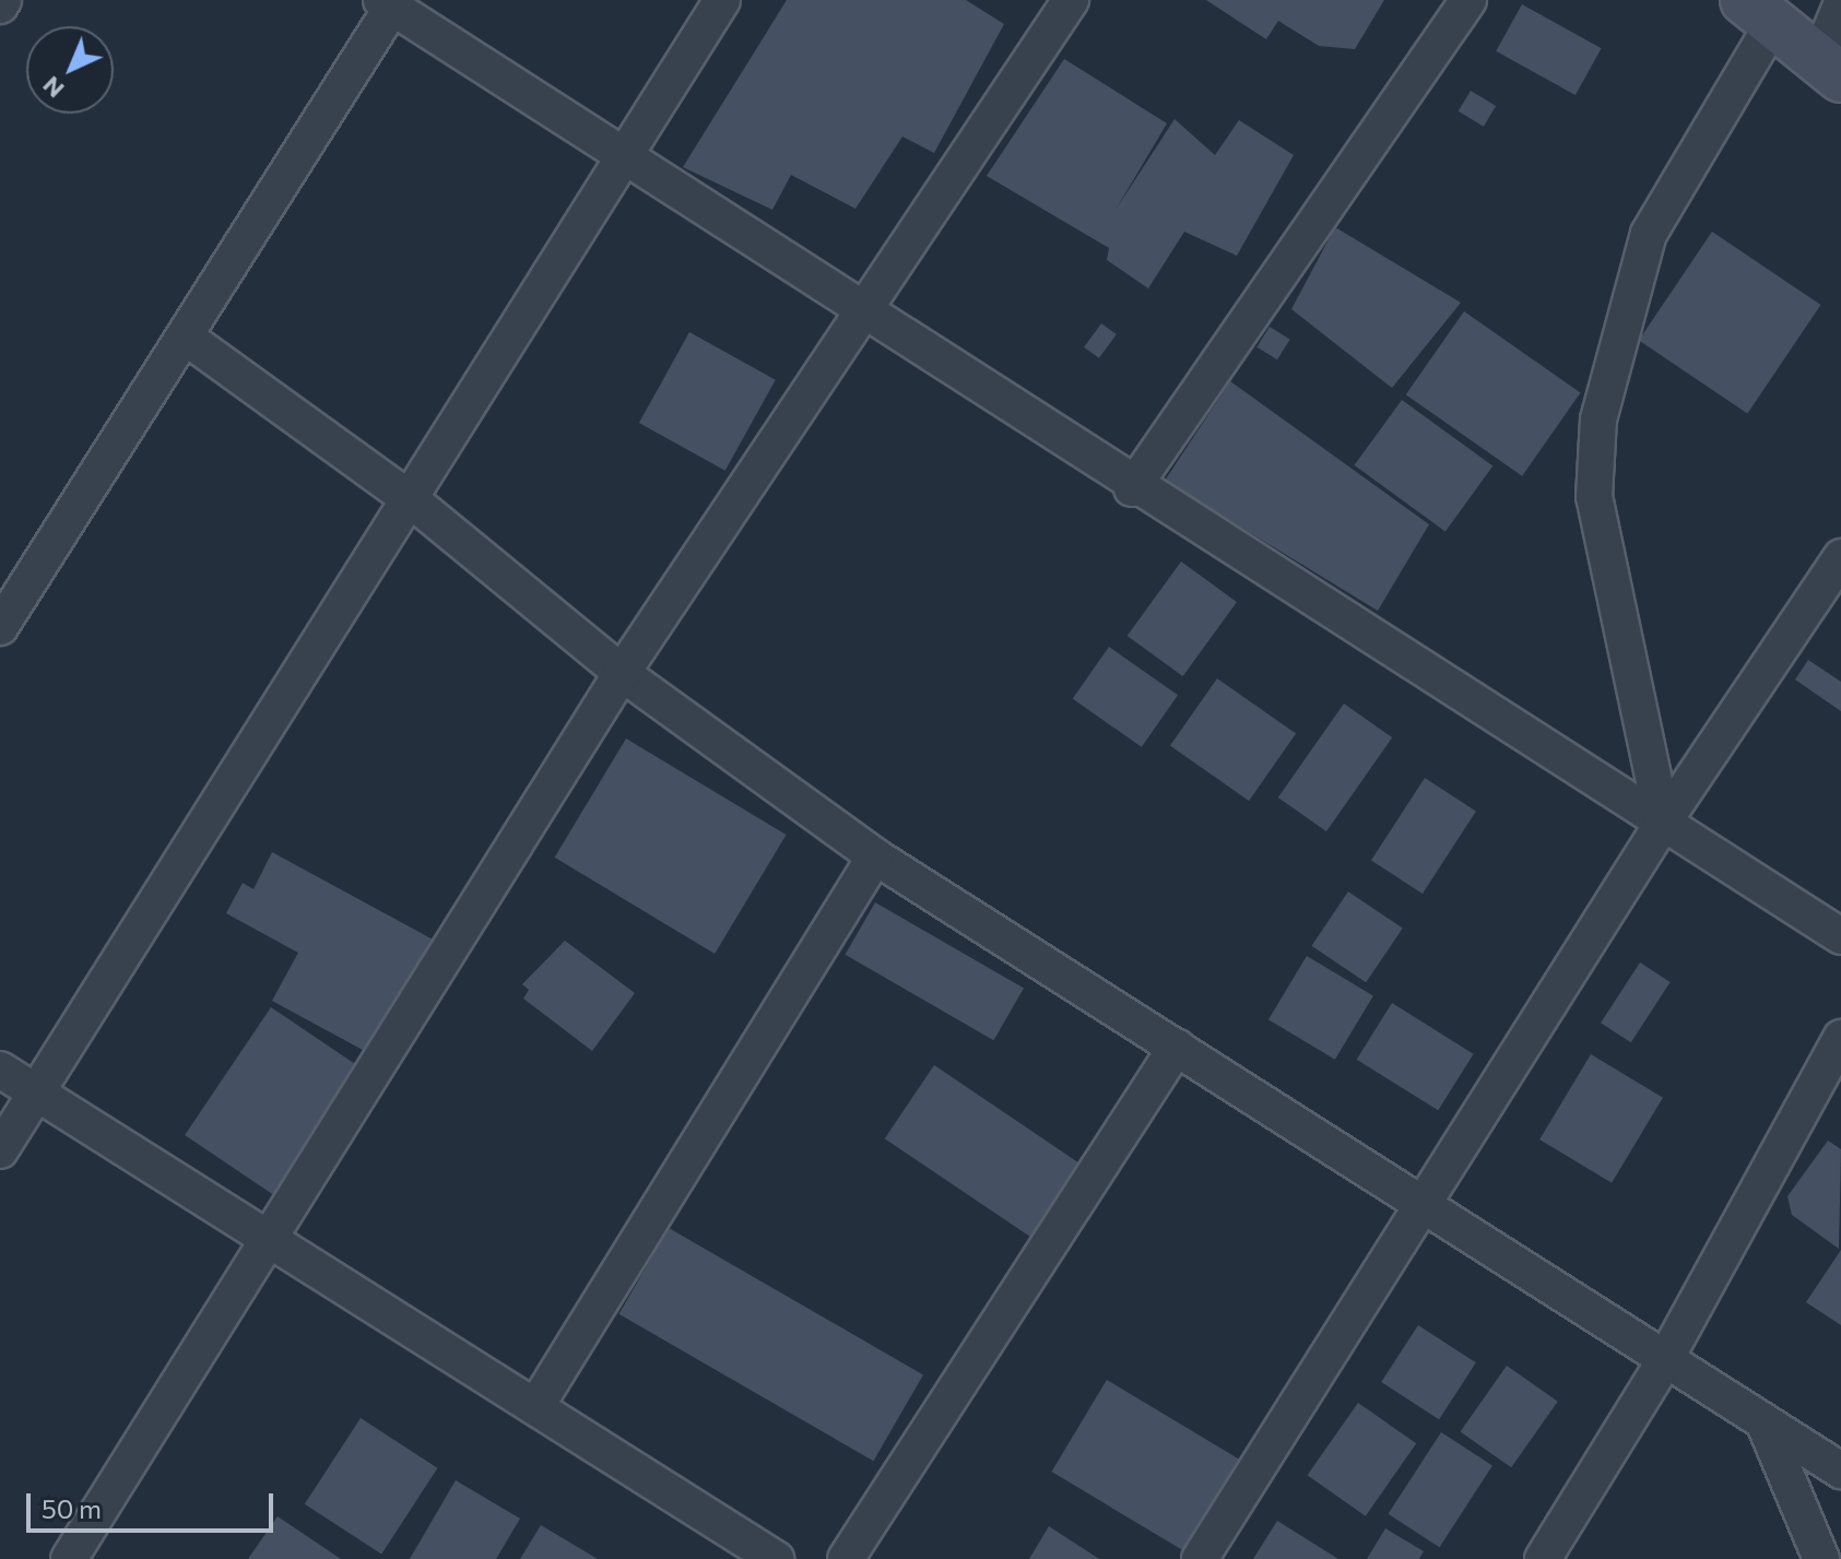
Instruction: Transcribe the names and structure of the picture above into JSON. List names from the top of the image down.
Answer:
{
  "scale_bar": "50 m",
  "north": "bottom left"
}
